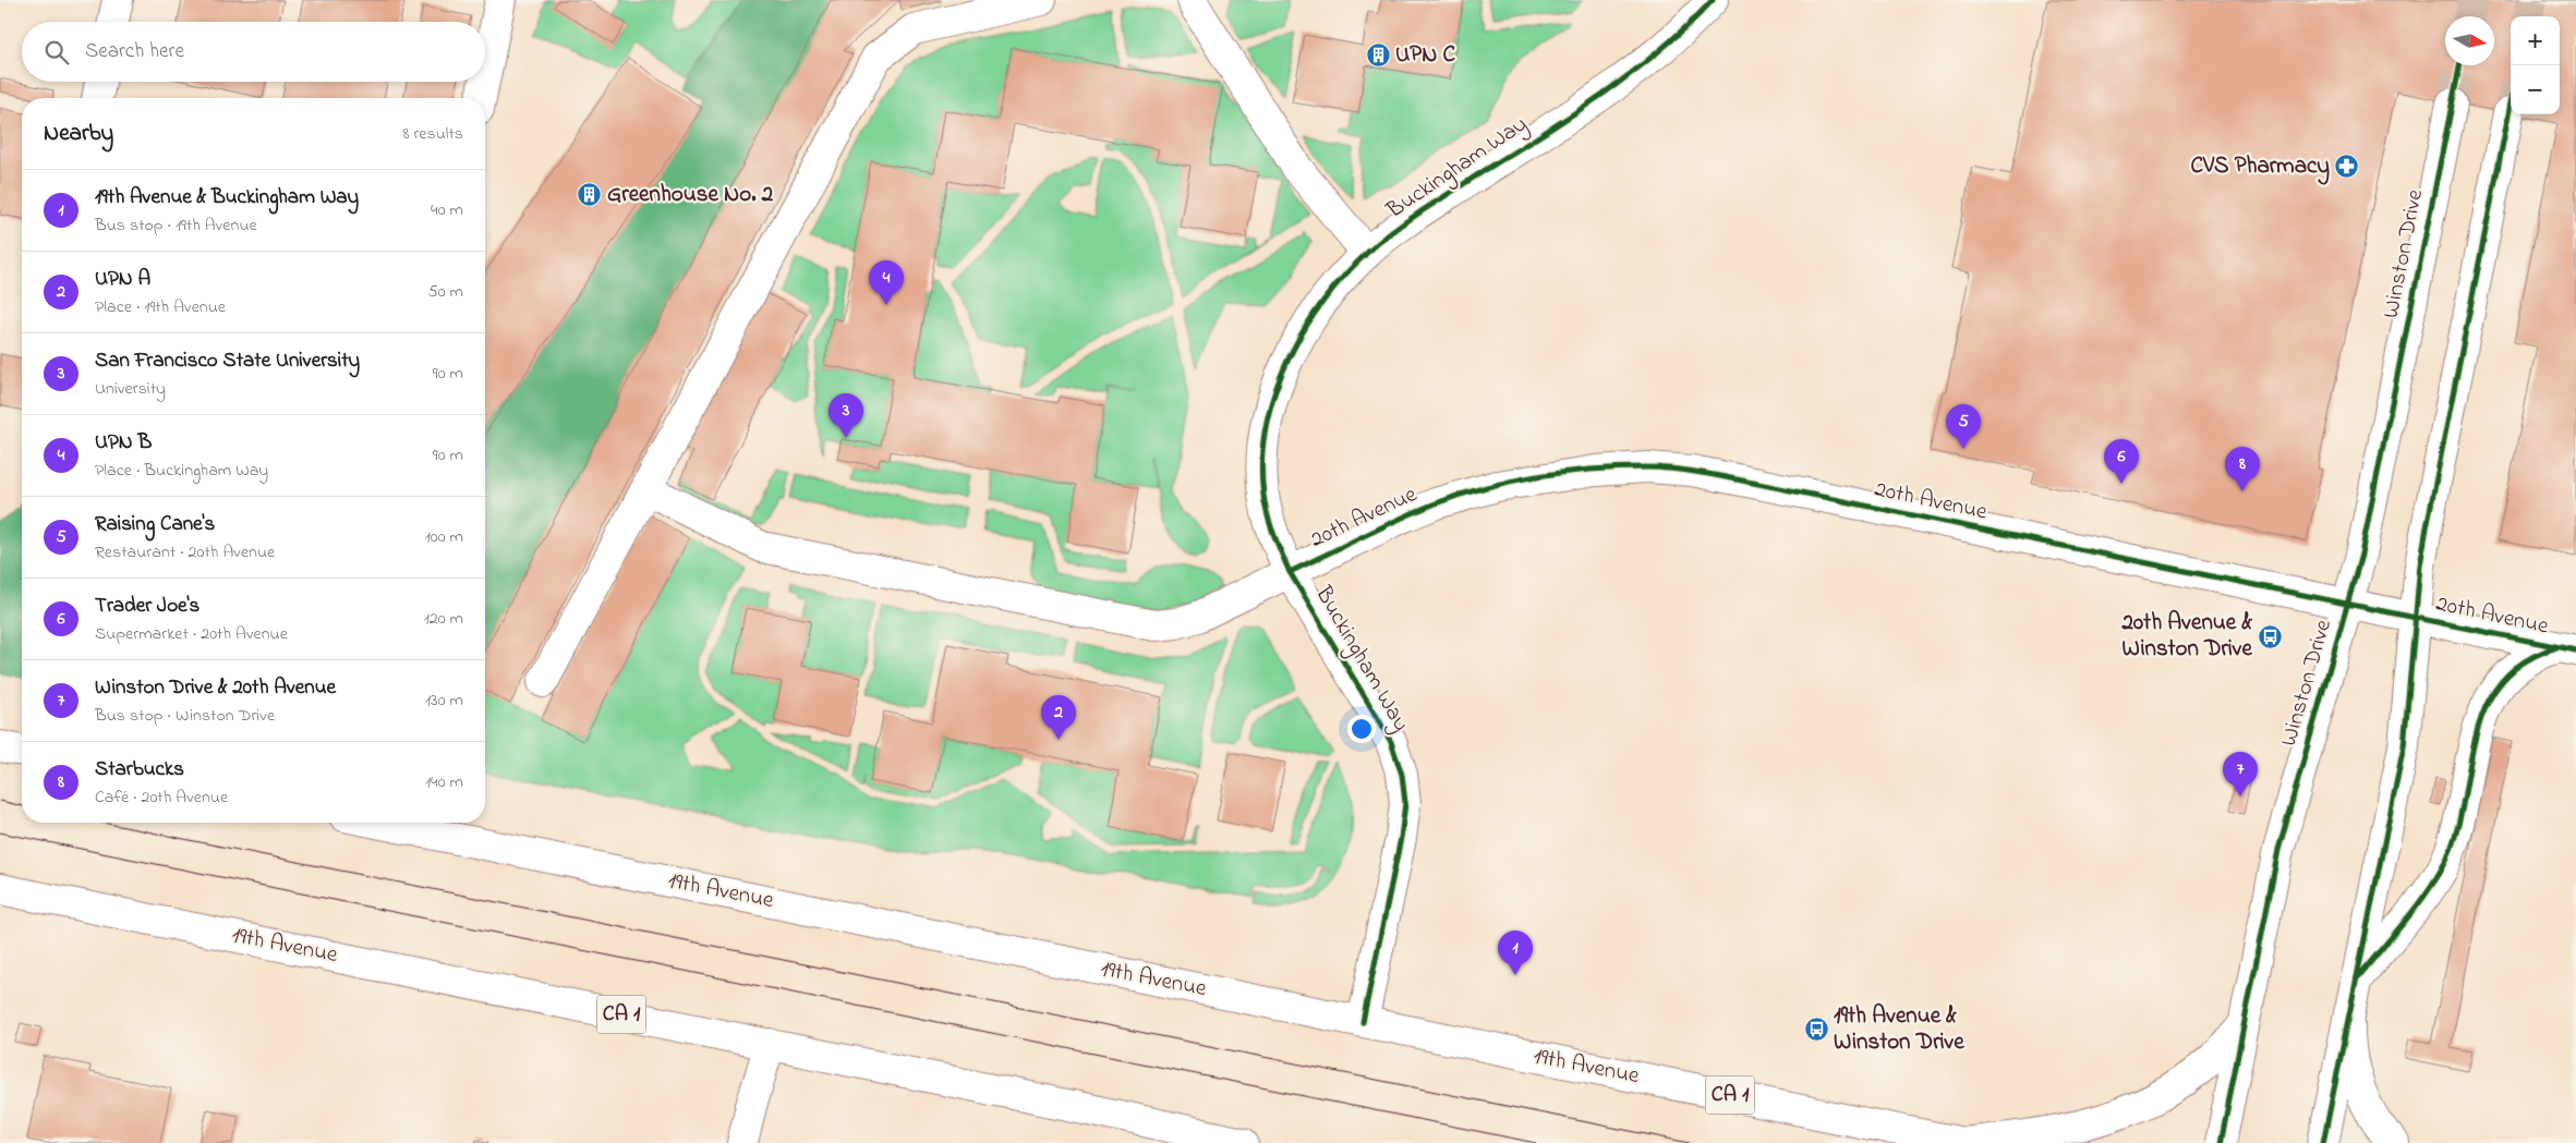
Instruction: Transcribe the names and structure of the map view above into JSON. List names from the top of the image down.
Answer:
{
  "streets": {
    "main road": [
      "Buckingham Way",
      "Winston Drive",
      "20th Avenue",
      "19th Avenue",
      "CA 1"
    ]
  },
  "crossings": [
    ["Buckingham Way", "20th Avenue"],
    ["Buckingham Way", "19th Avenue"],
    ["Winston Drive", "20th Avenue"],
    ["Winston Drive", "19th Avenue"]
  ],
  "places": {
    "building": ["UPN C", "Greenhouse No. 2"],
    "pharmacy": ["CVS Pharmacy"],
    "bus stop": ["20th Avenue & Winston Drive", "19th Avenue & Winston Drive"]
  },
  "north": "right",
  "page": {
    "map_buttons": ["+", "−"],
    "search": "Search here",
    "heading": ["Nearby", "8 results"],
    "list": [
      {
        "mark": "1",
        "name": "19th Avenue & Buckingham Way",
        "note": "Bus stop · 19th Avenue",
        "value": "40 m"
      },
      {
        "mark": "2",
        "name": "UPN A",
        "note": "Place · 19th Avenue",
        "value": "50 m"
      },
      {
        "mark": "3",
        "name": "San Francisco State University",
        "note": "University",
        "value": "90 m"
      },
      {
        "mark": "4",
        "name": "UPN B",
        "note": "Place · Buckingham Way",
        "value": "90 m"
      },
      {
        "mark": "5",
        "name": "Raising Cane's",
        "note": "Restaurant · 20th Avenue",
        "value": "100 m"
      },
      {
        "mark": "6",
        "name": "Trader Joe's",
        "note": "Supermarket · 20th Avenue",
        "value": "120 m"
      },
      {
        "mark": "7",
        "name": "Winston Drive & 20th Avenue",
        "note": "Bus stop · Winston Drive",
        "value": "130 m"
      },
      {
        "mark": "8",
        "name": "Starbucks",
        "note": "Café · 20th Avenue",
        "value": "140 m"
      }
    ],
    "pins": [
      "4",
      "3",
      "5",
      "6",
      "8",
      "2",
      "7",
      "1"
    ]
  }
}
